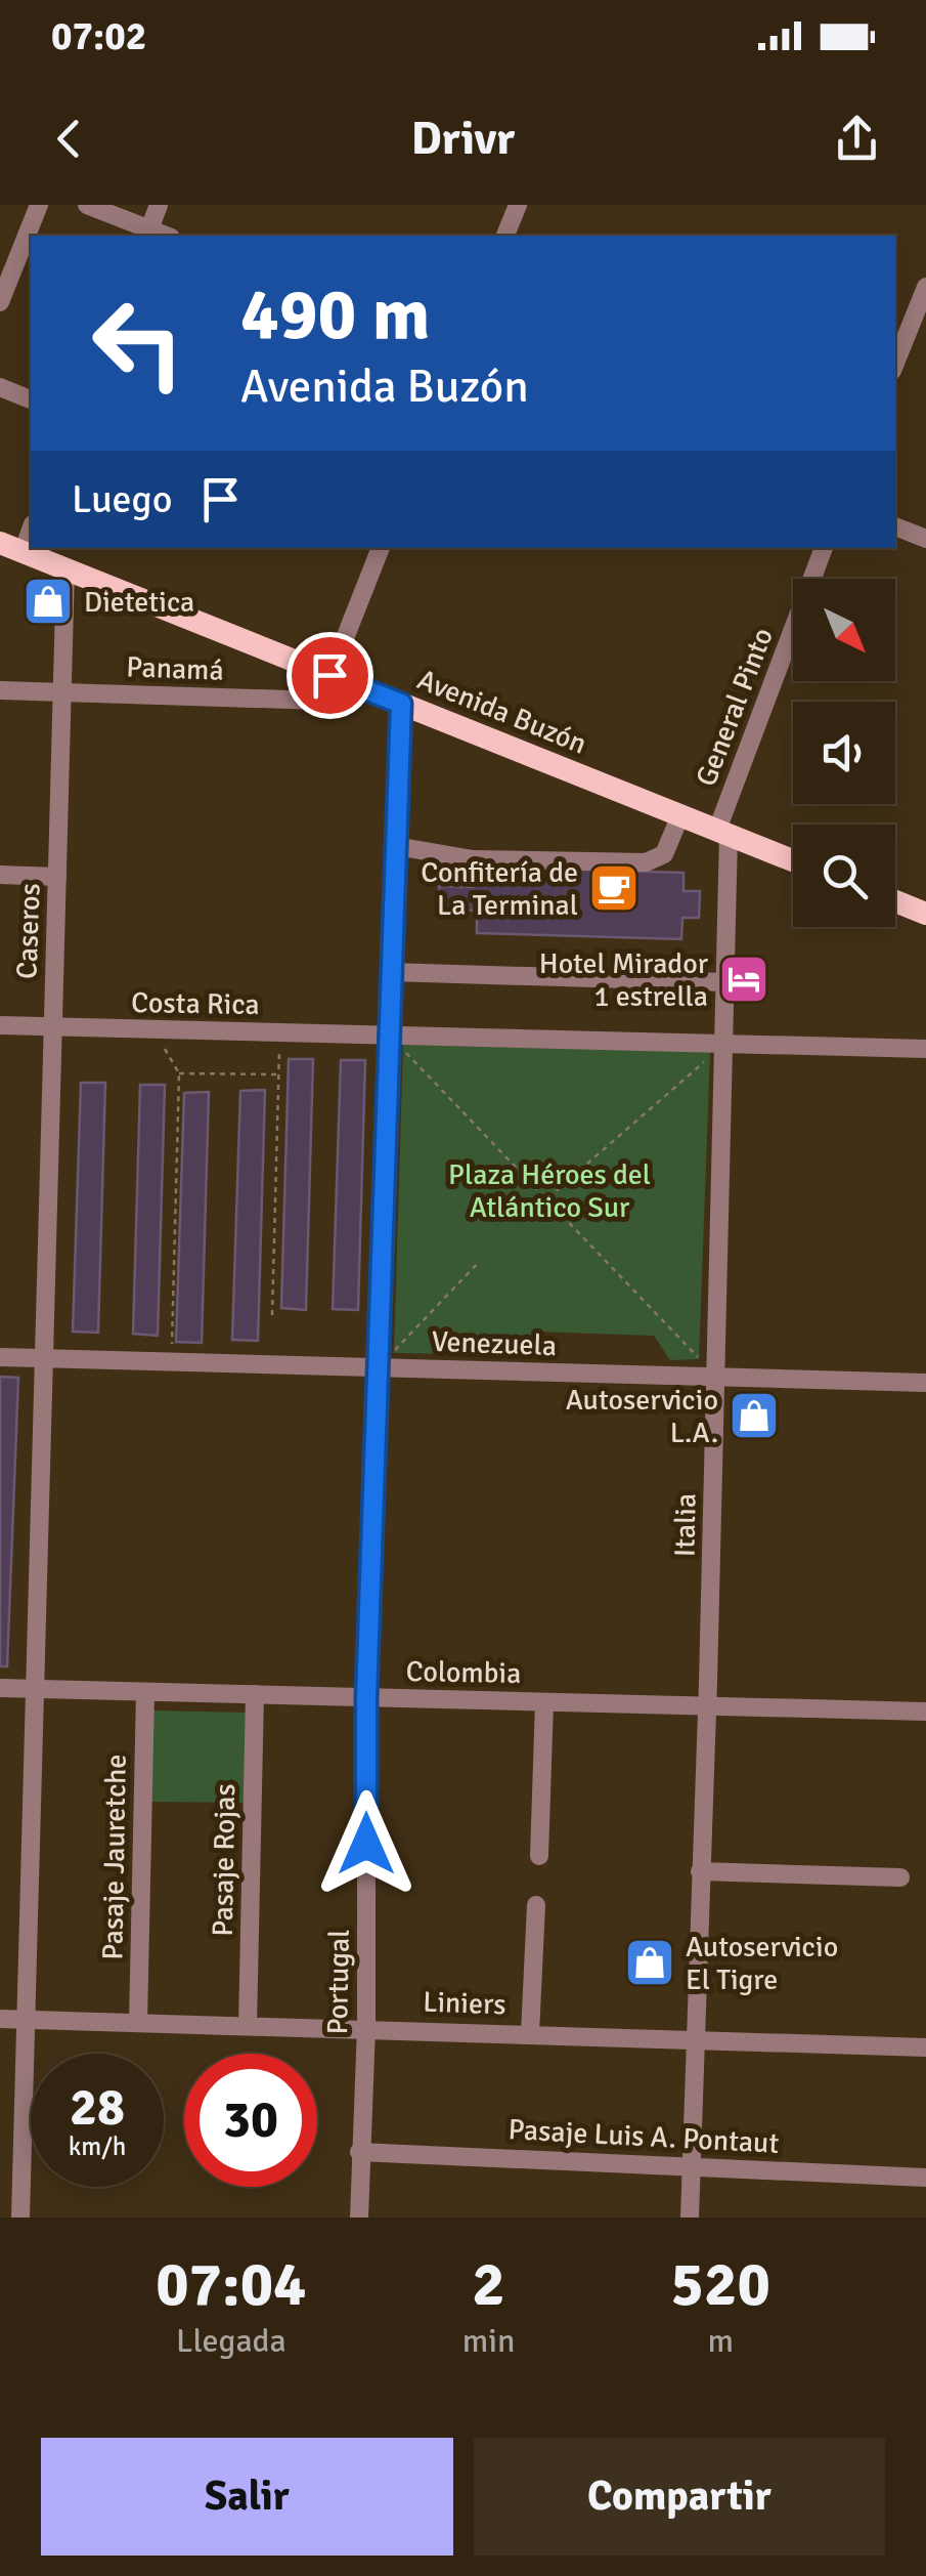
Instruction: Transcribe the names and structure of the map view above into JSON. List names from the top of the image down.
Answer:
{
  "streets": {
    "main road": ["Avenida Buzón"],
    "street": [
      "Panamá",
      "General Pinto",
      "Caseros",
      "Costa Rica",
      "Venezuela",
      "Italia",
      "Colombia",
      "Pasaje Jauretche",
      "Pasaje Rojas",
      "Portugal",
      "Liniers",
      "Pasaje Luis A. Pontaut"
    ]
  },
  "crossings": [
    ["Panamá", "Avenida Buzón"],
    ["Panamá", "Caseros"],
    ["General Pinto", "Avenida Buzón"],
    ["General Pinto", "Italia"],
    ["Avenida Buzón", "Caseros"],
    ["Avenida Buzón", "Italia"],
    ["Avenida Buzón", "Portugal"],
    ["Caseros", "Costa Rica"],
    ["Caseros", "Venezuela"],
    ["Caseros", "Colombia"],
    ["Caseros", "Liniers"],
    ["Costa Rica", "Italia"],
    ["Costa Rica", "Portugal"],
    ["Venezuela", "Italia"],
    ["Venezuela", "Portugal"],
    ["Italia", "Colombia"],
    ["Italia", "Liniers"],
    ["Italia", "Pasaje Luis A. Pontaut"],
    ["Colombia", "Pasaje Jauretche"],
    ["Colombia", "Pasaje Rojas"],
    ["Colombia", "Portugal"],
    ["Pasaje Jauretche", "Liniers"],
    ["Pasaje Rojas", "Liniers"],
    ["Portugal", "Liniers"],
    ["Portugal", "Pasaje Luis A. Pontaut"]
  ],
  "parks": ["Plaza Héroes del Atlántico Sur"],
  "places": {
    "shop": ["Dietetica", "Autoservicio L.A.", "Autoservicio El Tigre"],
    "cafe": ["Confitería de La Terminal"],
    "hotel": ["Hotel Mirador 1 estrella"]
  },
  "north": "bottom right",
  "page": {
    "status": "07:02",
    "header": "Drivr",
    "turn": ["490 m", "Avenida Buzón"],
    "then": "Luego",
    "speed": "28 km/h",
    "limit": "30",
    "eta": [
      "07:04",
      "Llegada",
      "2",
      "min",
      "520",
      "m"
    ],
    "buttons": ["Salir", "Compartir"]
  }
}
